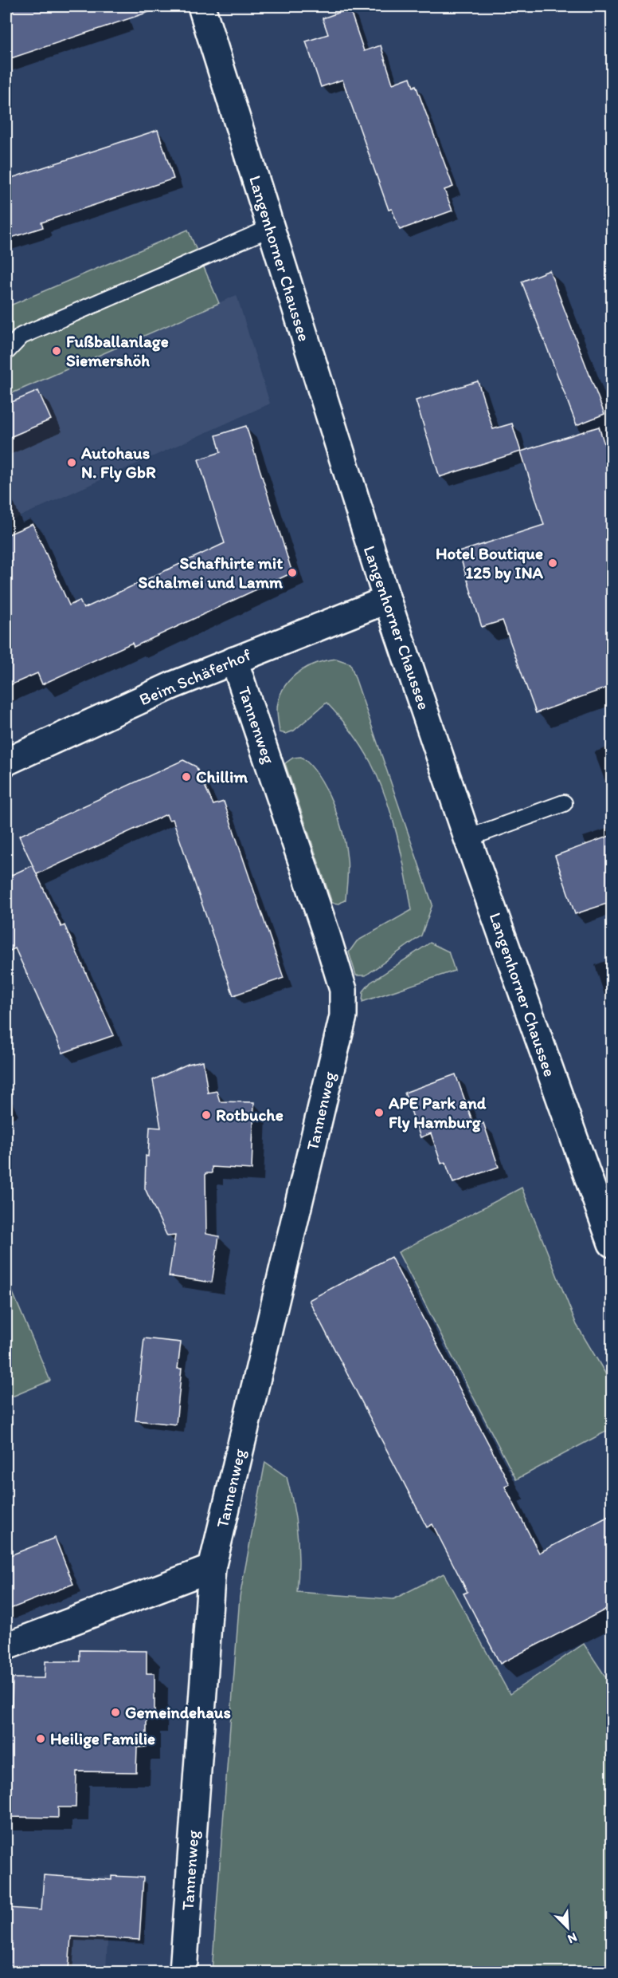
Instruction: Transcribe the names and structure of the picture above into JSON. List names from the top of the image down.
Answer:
{
  "streets": {
    "street": ["Langenhorner Chaussee", "Beim Schäferhof", "Tannenweg"]
  },
  "crossings": [
    ["Langenhorner Chaussee", "Beim Schäferhof"],
    ["Beim Schäferhof", "Tannenweg"]
  ],
  "places": [
    "Fußballanlage Siemershöh",
    "Autohaus N. Fly GbR",
    "Hotel Boutique 125 by INA",
    "Schafhirte mit Schalmei und Lamm",
    "Chillim",
    "APE Park and Fly Hamburg",
    "Rotbuche",
    "Gemeindehaus",
    "Heilige Familie"
  ],
  "north": "bottom right"
}
